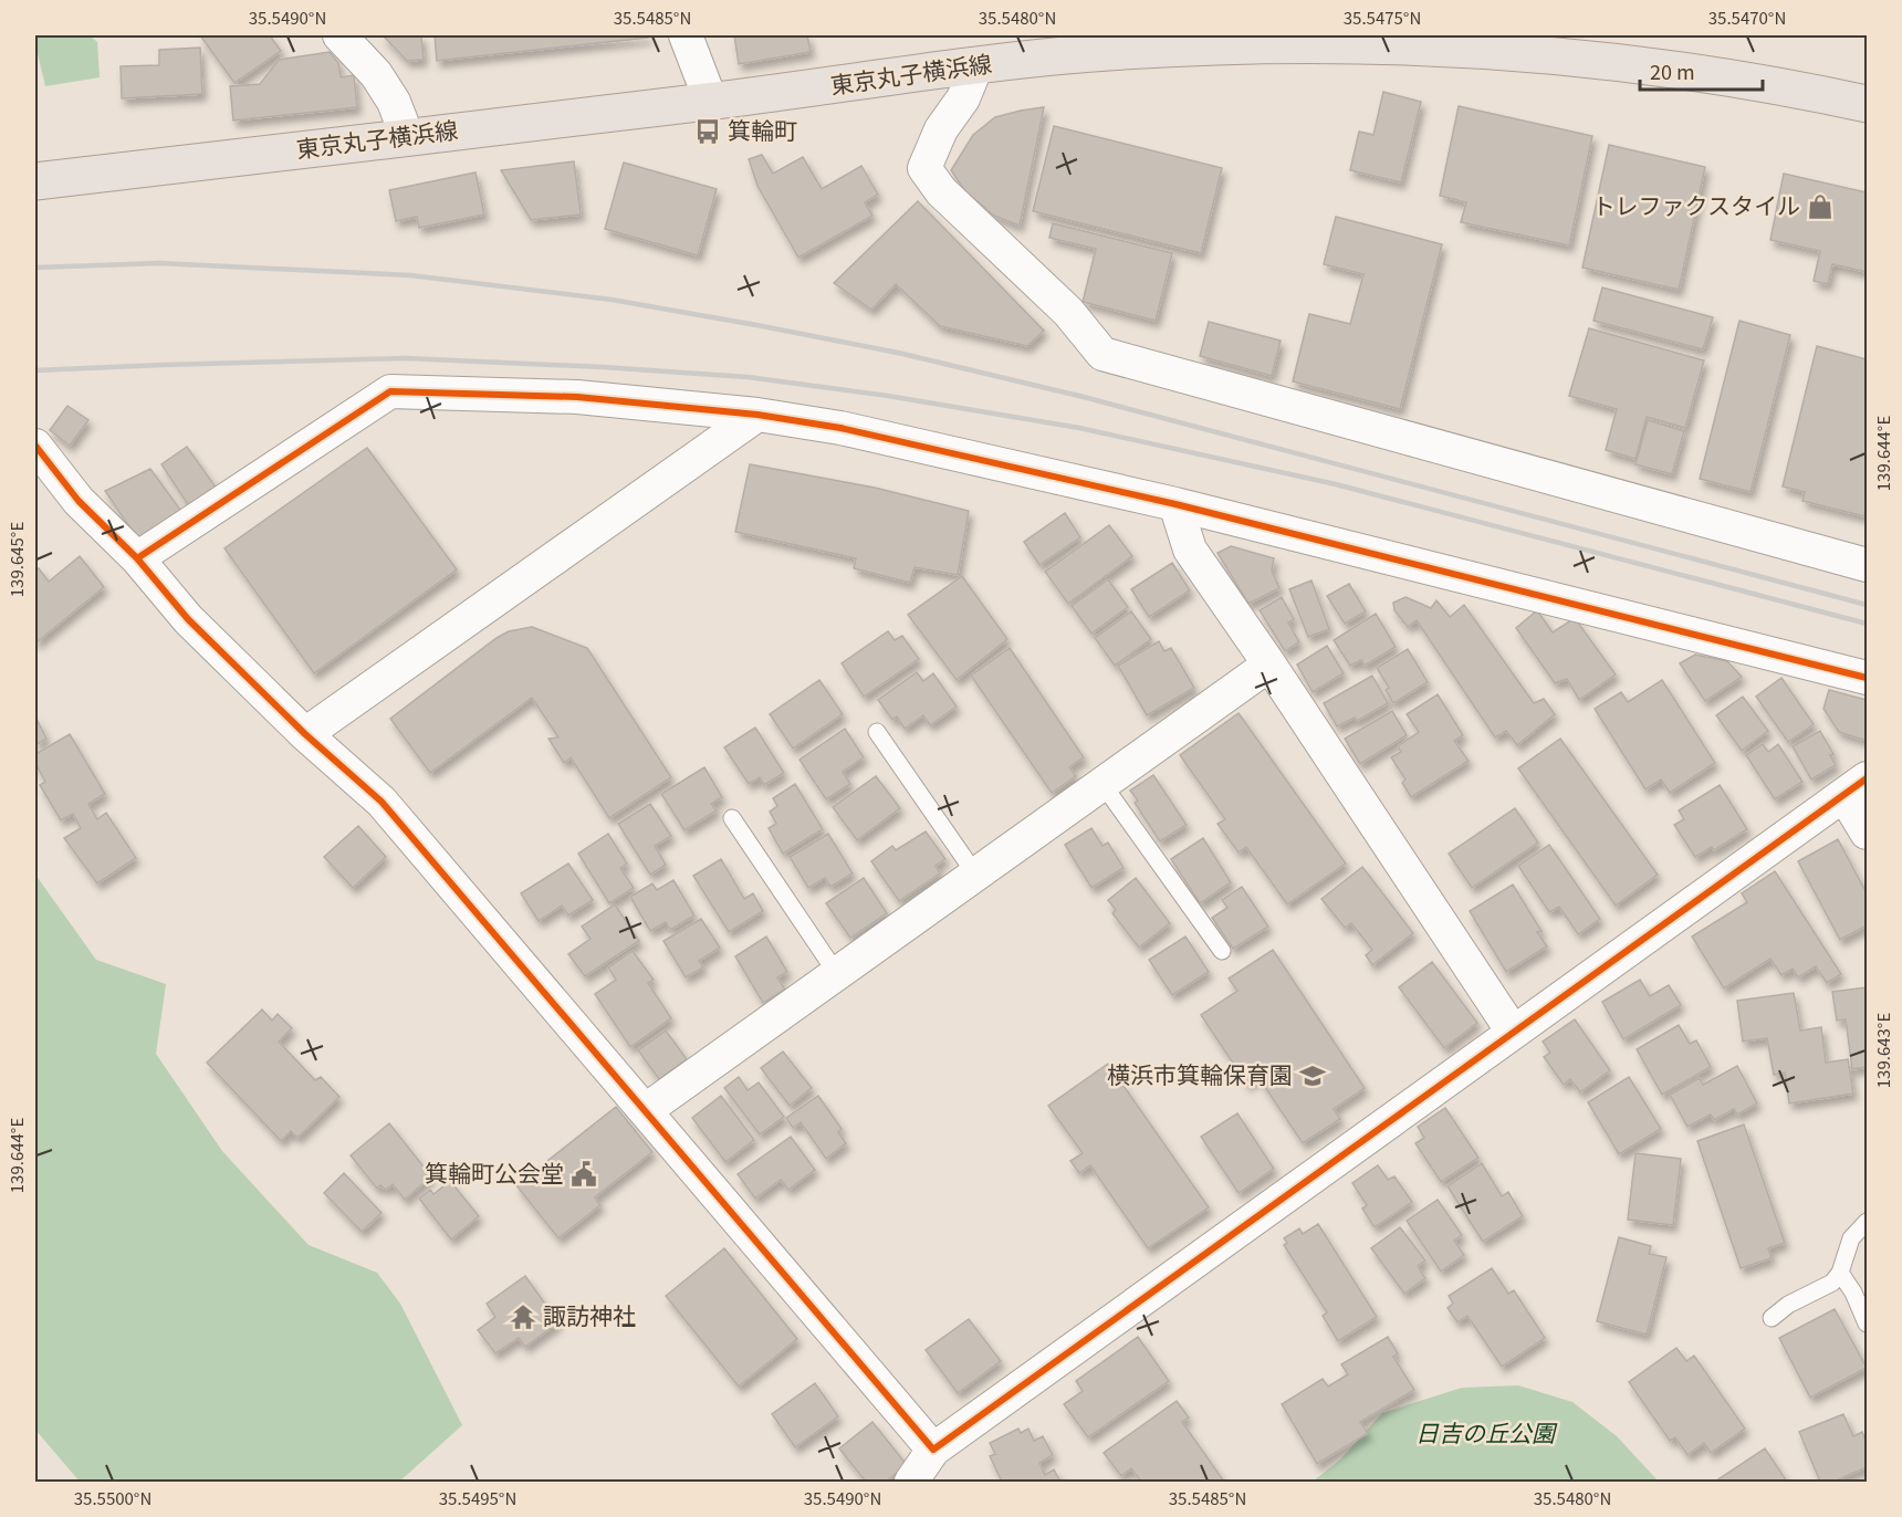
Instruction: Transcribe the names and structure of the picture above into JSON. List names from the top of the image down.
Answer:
{
  "streets": {
    "main road": ["東京丸子横浜線"]
  },
  "parks": ["日吉の丘公園"],
  "places": {
    "bus stop": ["箕輪町"],
    "shop": ["トレファクスタイル"],
    "school or university": ["横浜市箕輪保育園"],
    "public building": ["箕輪町公会堂"],
    "temple": ["諏訪神社"]
  },
  "scale_bar": "20 m",
  "coordinates": [
    "35.5490°N",
    "35.5485°N",
    "35.5480°N",
    "35.5475°N",
    "35.5470°N",
    "139.644°E",
    "139.645°E",
    "139.643°E",
    "35.5500°N",
    "35.5495°N"
  ]
}
